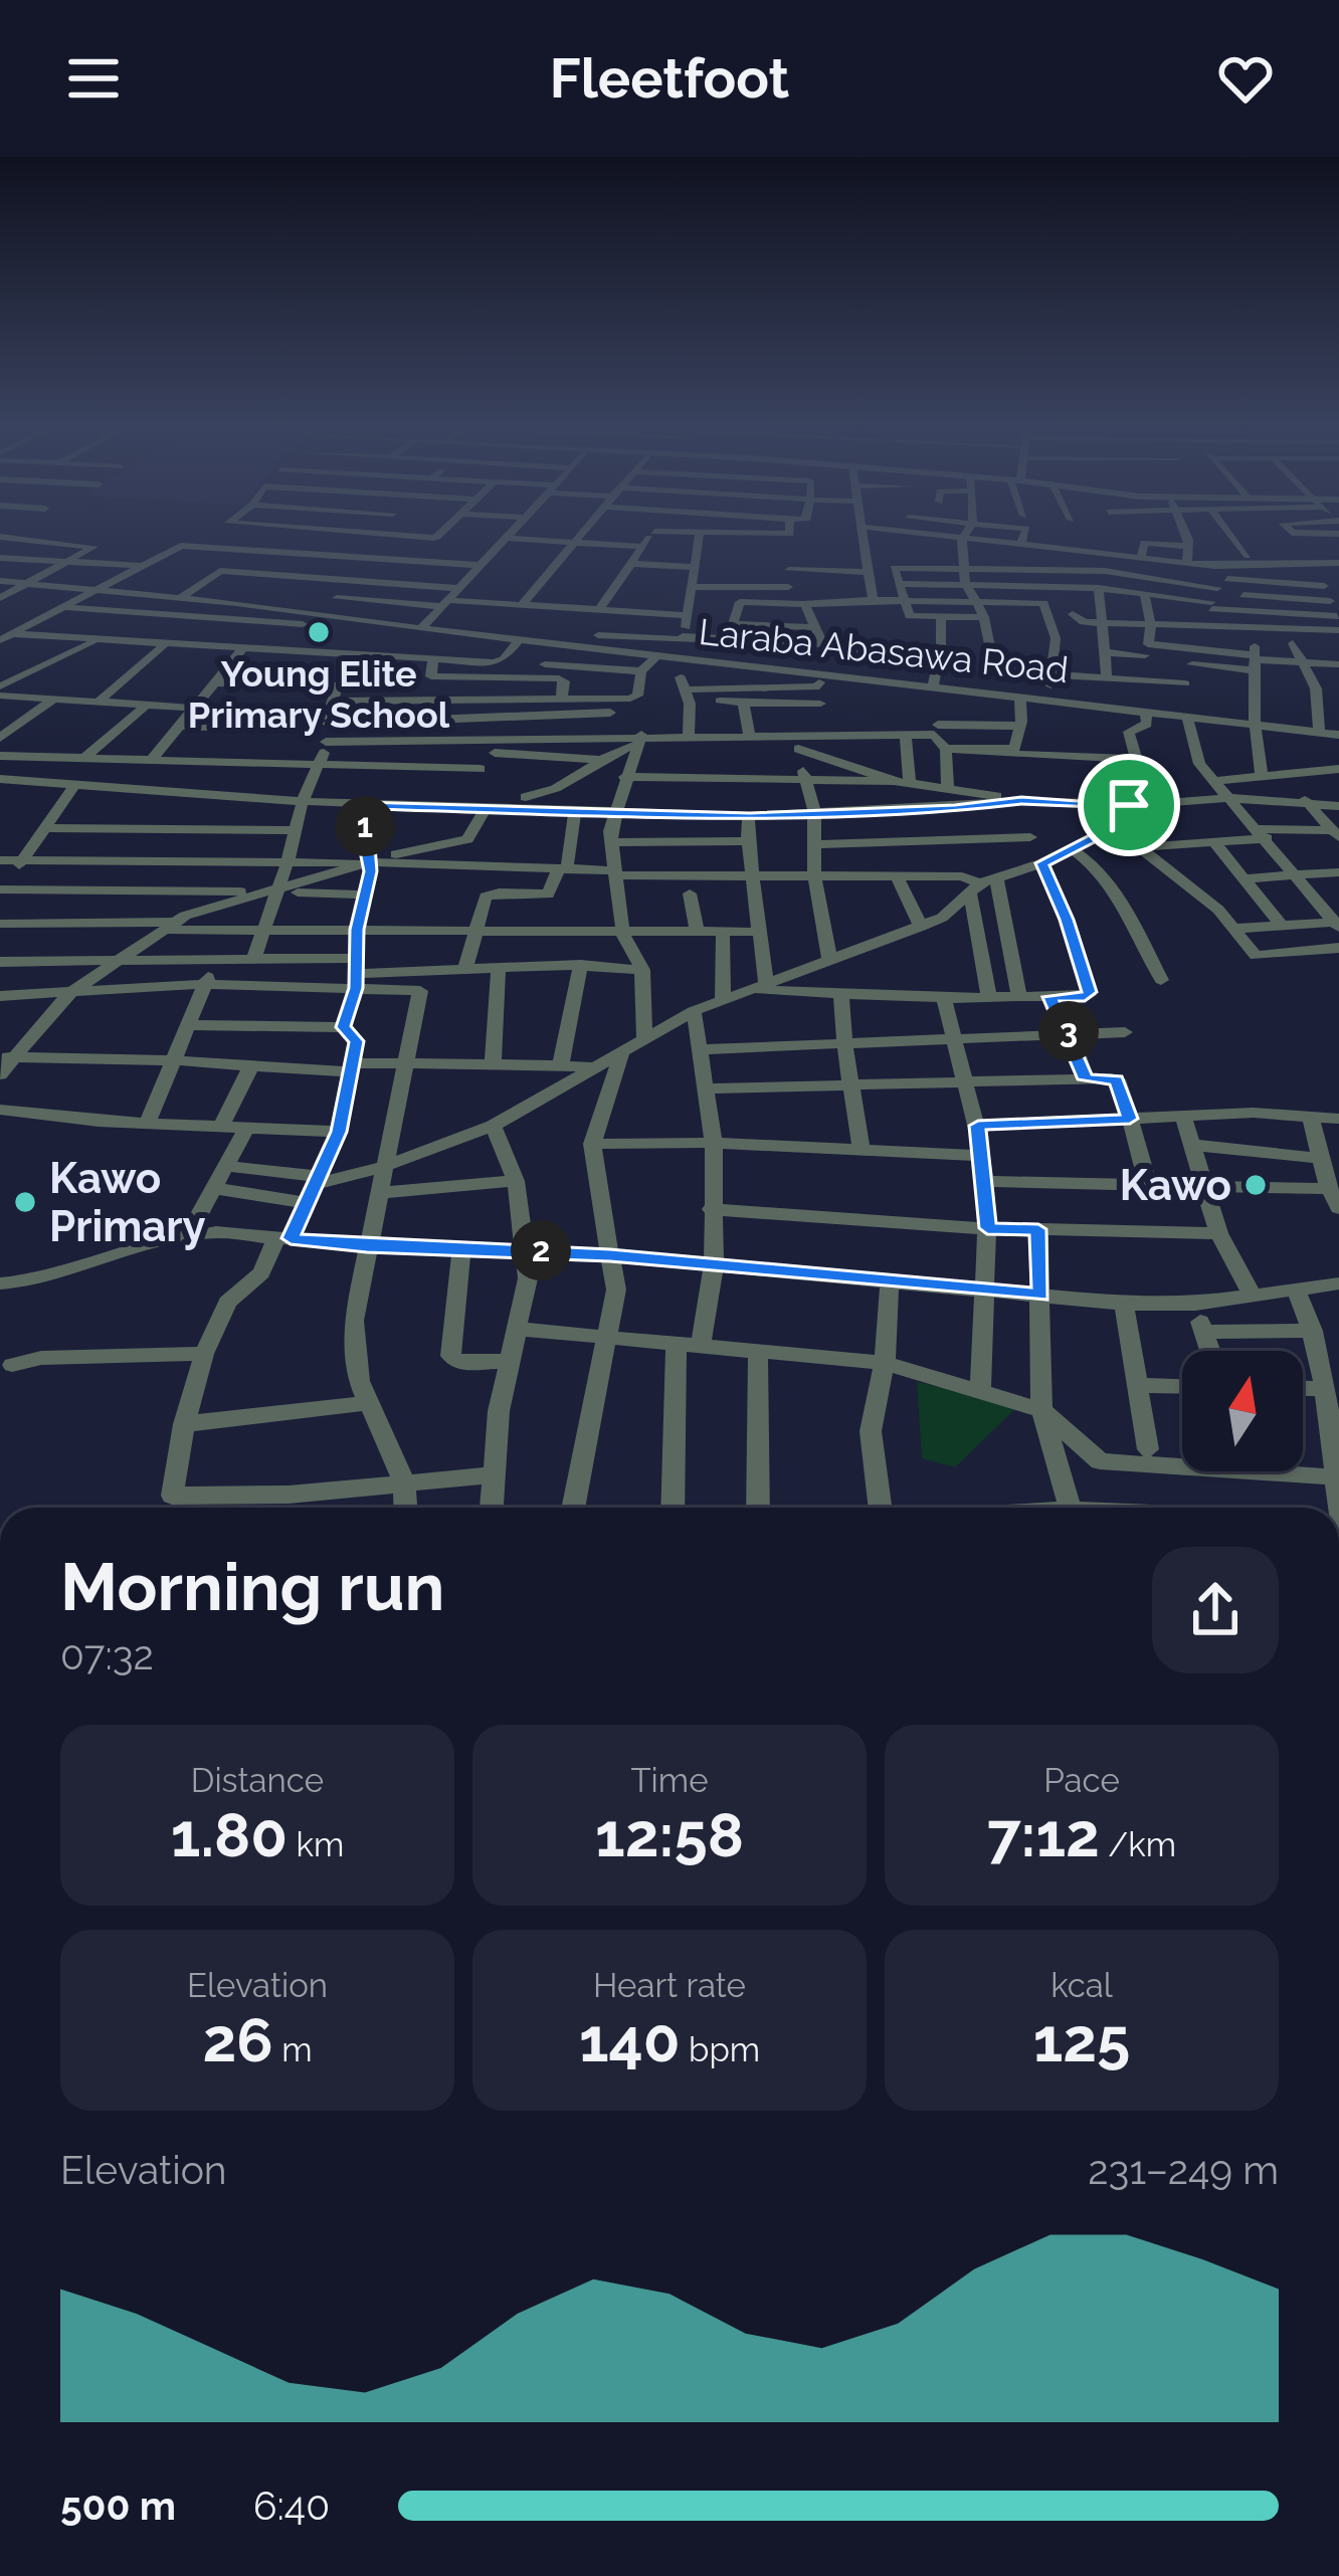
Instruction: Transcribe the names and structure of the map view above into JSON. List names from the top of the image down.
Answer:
{
  "streets": {
    "street": ["Laraba Abasawa Road"]
  },
  "places": ["Young Elite Primary School", "Kawo", "Kawo Primary"],
  "north": "top",
  "page": {
    "header": "Fleetfoot",
    "pins": ["1", "3", "2"],
    "heading": ["Morning run", "07:32"],
    "stats": [
      ["Distance", "1.80 km"],
      ["Time", "12:58"],
      ["Pace", "7:12 /km"],
      ["Elevation", "26 m"],
      ["Heart rate", "140 bpm"],
      ["kcal", "125"]
    ],
    "chart": ["Elevation", "231–249 m"],
    "list": [
      {
        "name": "500 m",
        "note": "6:40"
      }
    ]
  }
}
